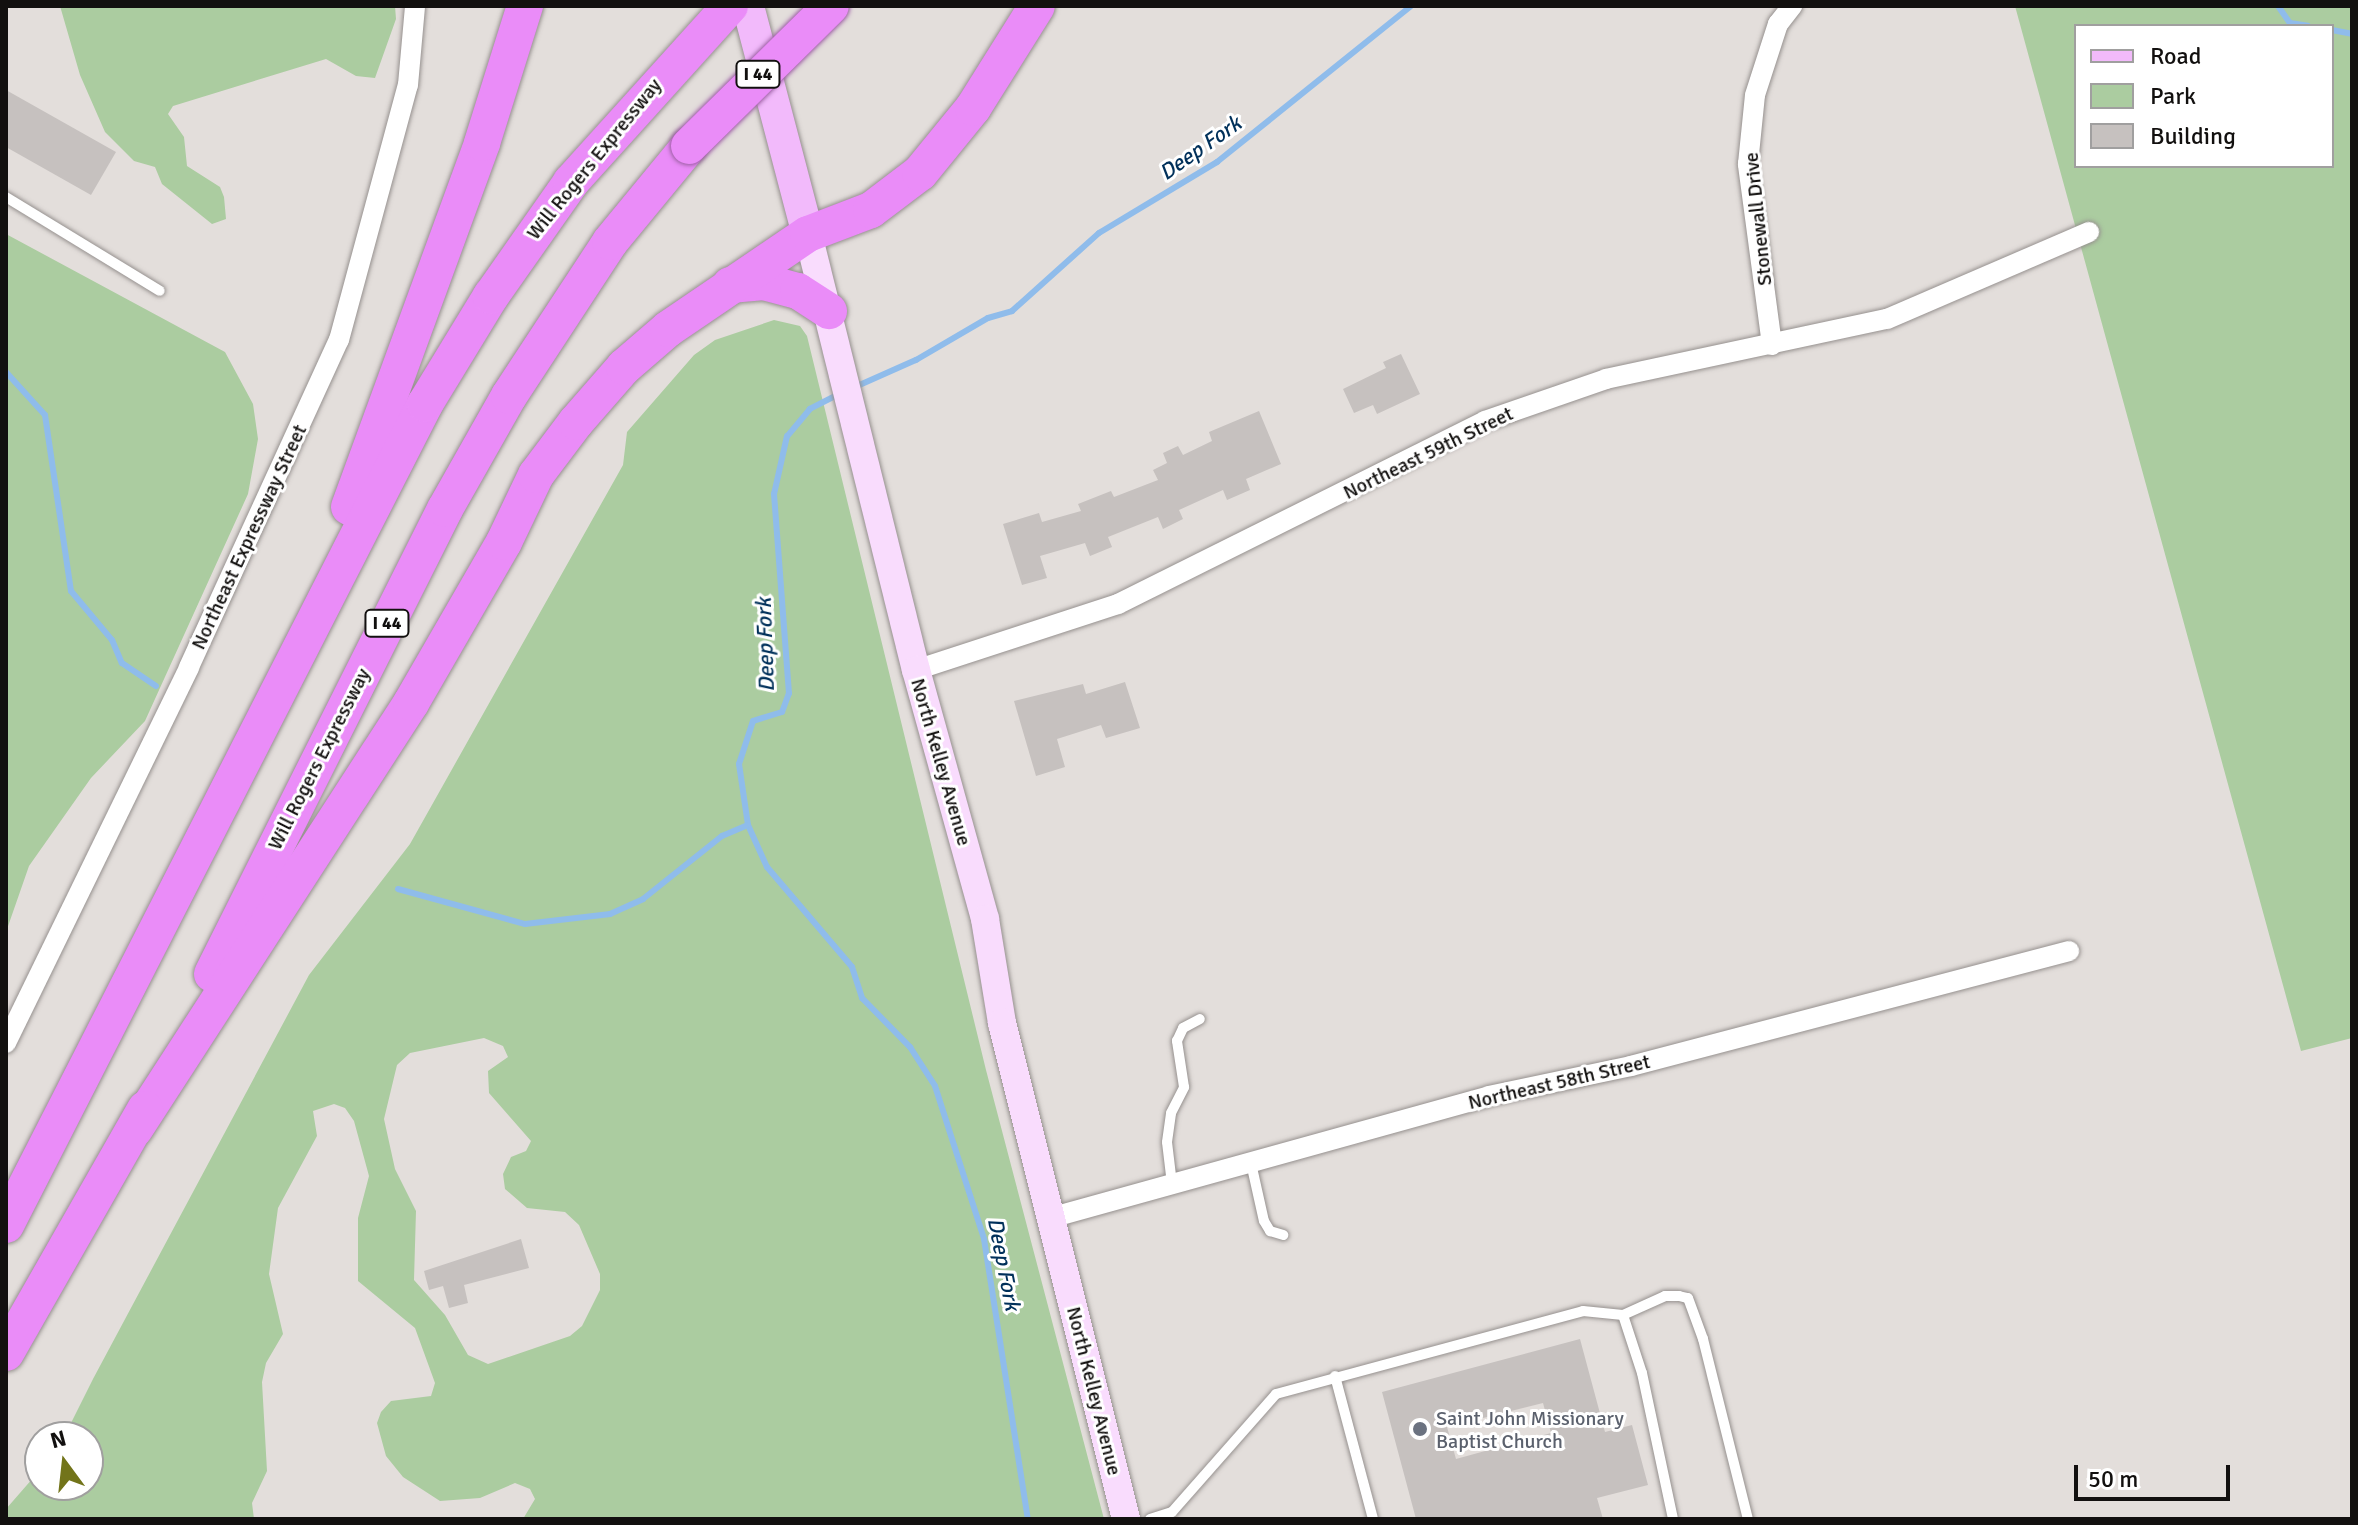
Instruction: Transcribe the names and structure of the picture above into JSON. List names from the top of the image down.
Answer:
{
  "streets": {
    "highway": ["I 44", "Will Rogers Expressway"],
    "main road": ["North Kelley Avenue"],
    "street": [
      "Stonewall Drive",
      "Northeast 59th Street",
      "Northeast Expressway Street",
      "Northeast 58th Street"
    ]
  },
  "crossings": [
    ["Stonewall Drive", "Northeast 59th Street"],
    ["Northeast 59th Street", "North Kelley Avenue"],
    ["North Kelley Avenue", "Northeast 58th Street"]
  ],
  "water": ["Deep Fork"],
  "places": ["Saint John Missionary Baptist Church"],
  "legend": ["Road", "Park", "Building"],
  "scale_bar": "50 m",
  "north": "top"
}
